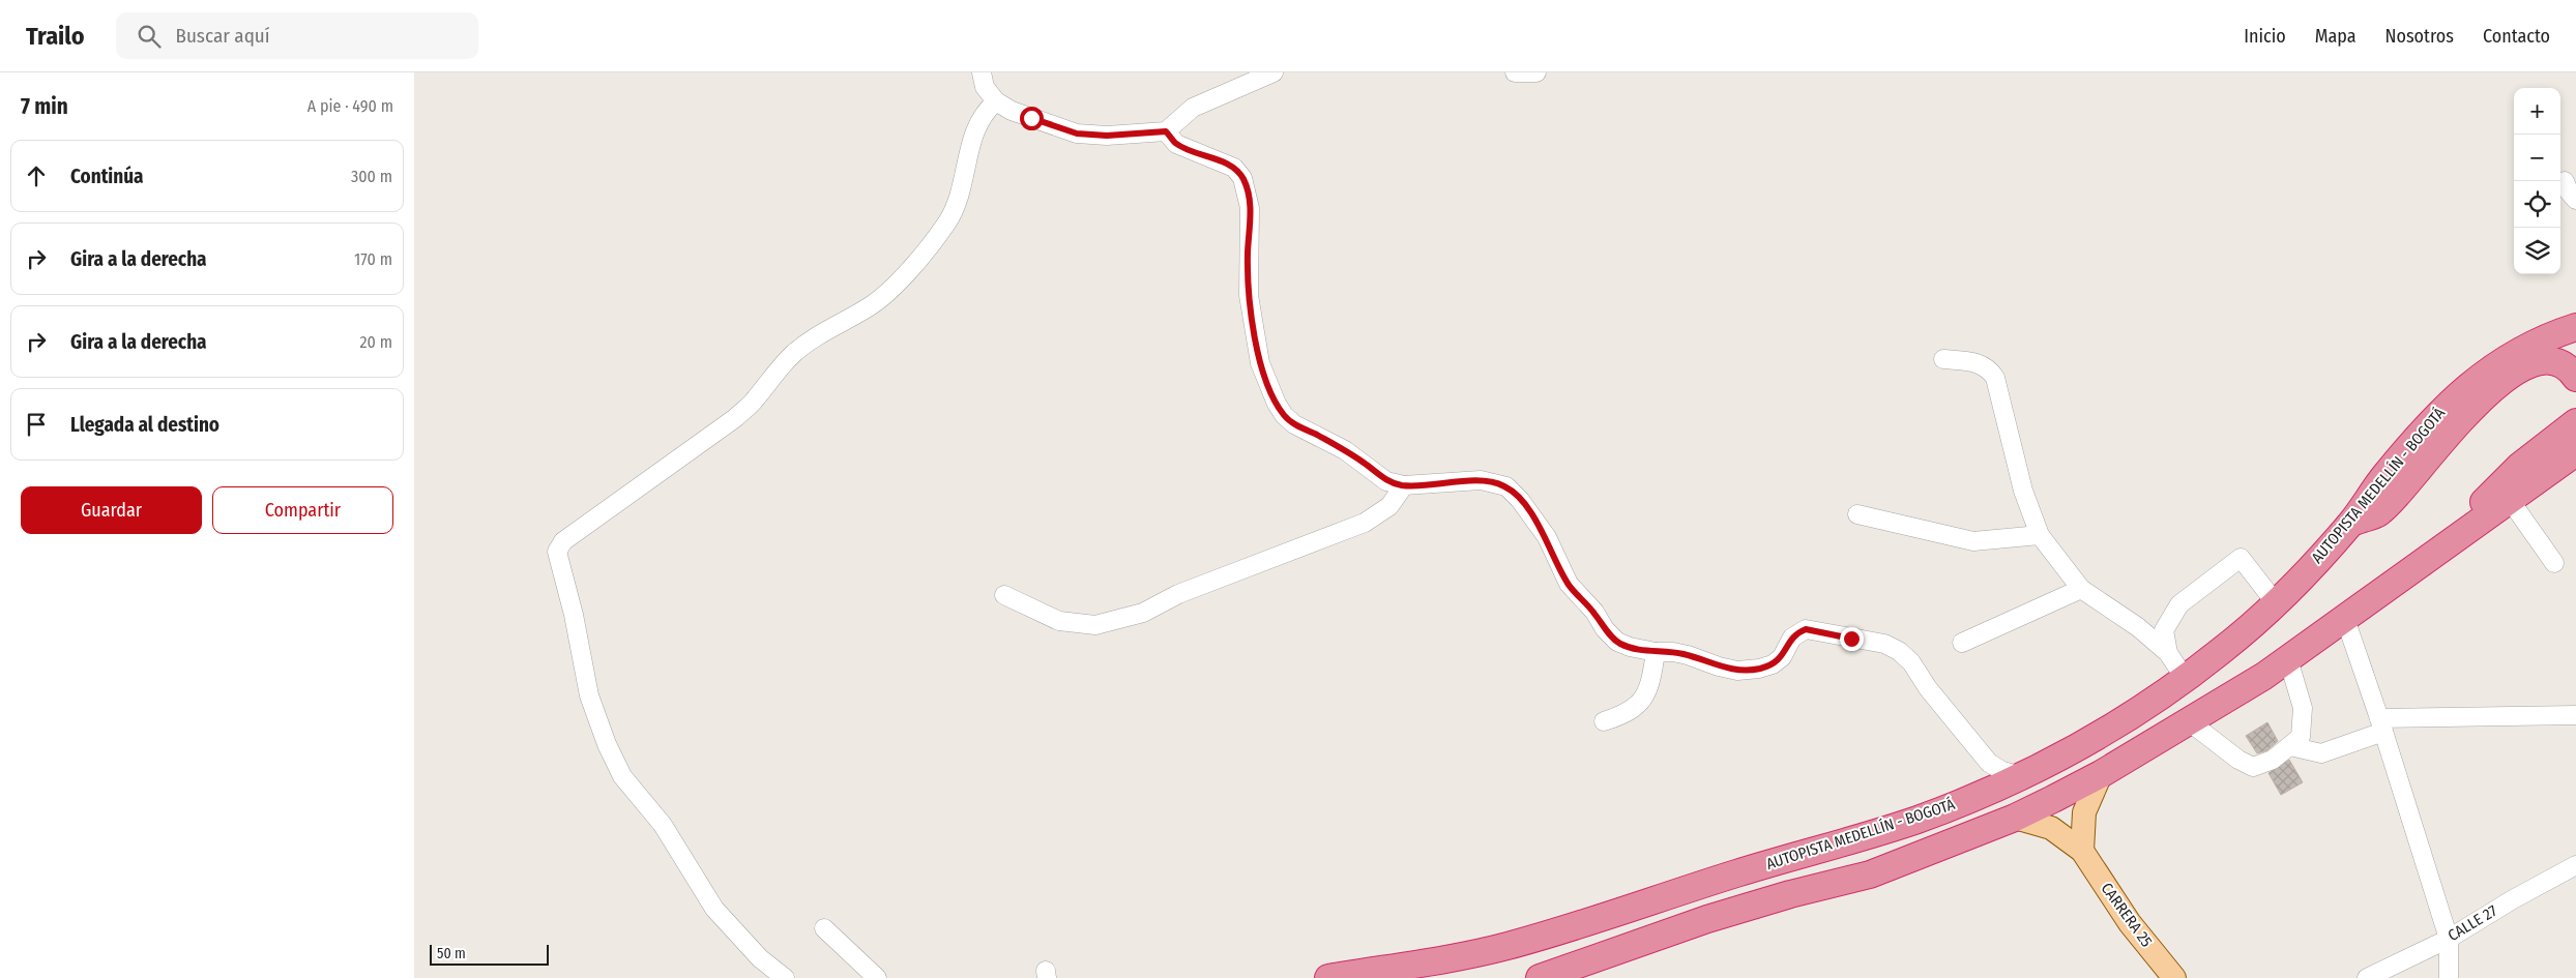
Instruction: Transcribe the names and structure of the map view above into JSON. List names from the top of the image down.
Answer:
{
  "streets": {
    "highway": ["AUTOPISTA MEDELLÍN - BOGOTÁ"],
    "main road": ["CARRERA 25"],
    "street": ["CALLE 27"]
  },
  "scale_bar": "50 m",
  "page": {
    "header": "Trailo",
    "search": "Buscar aquí",
    "nav": [
      "Inicio",
      "Mapa",
      "Nosotros",
      "Contacto"
    ],
    "heading": ["7 min", "A pie · 490 m"],
    "map_buttons": ["+", "−"],
    "list": [
      ["Continúa", "300 m"],
      ["Gira a la derecha", "170 m"],
      ["Gira a la derecha", "20 m"],
      "Llegada al destino"
    ],
    "buttons": ["Guardar", "Compartir"],
    "scale": "50 m"
  }
}
